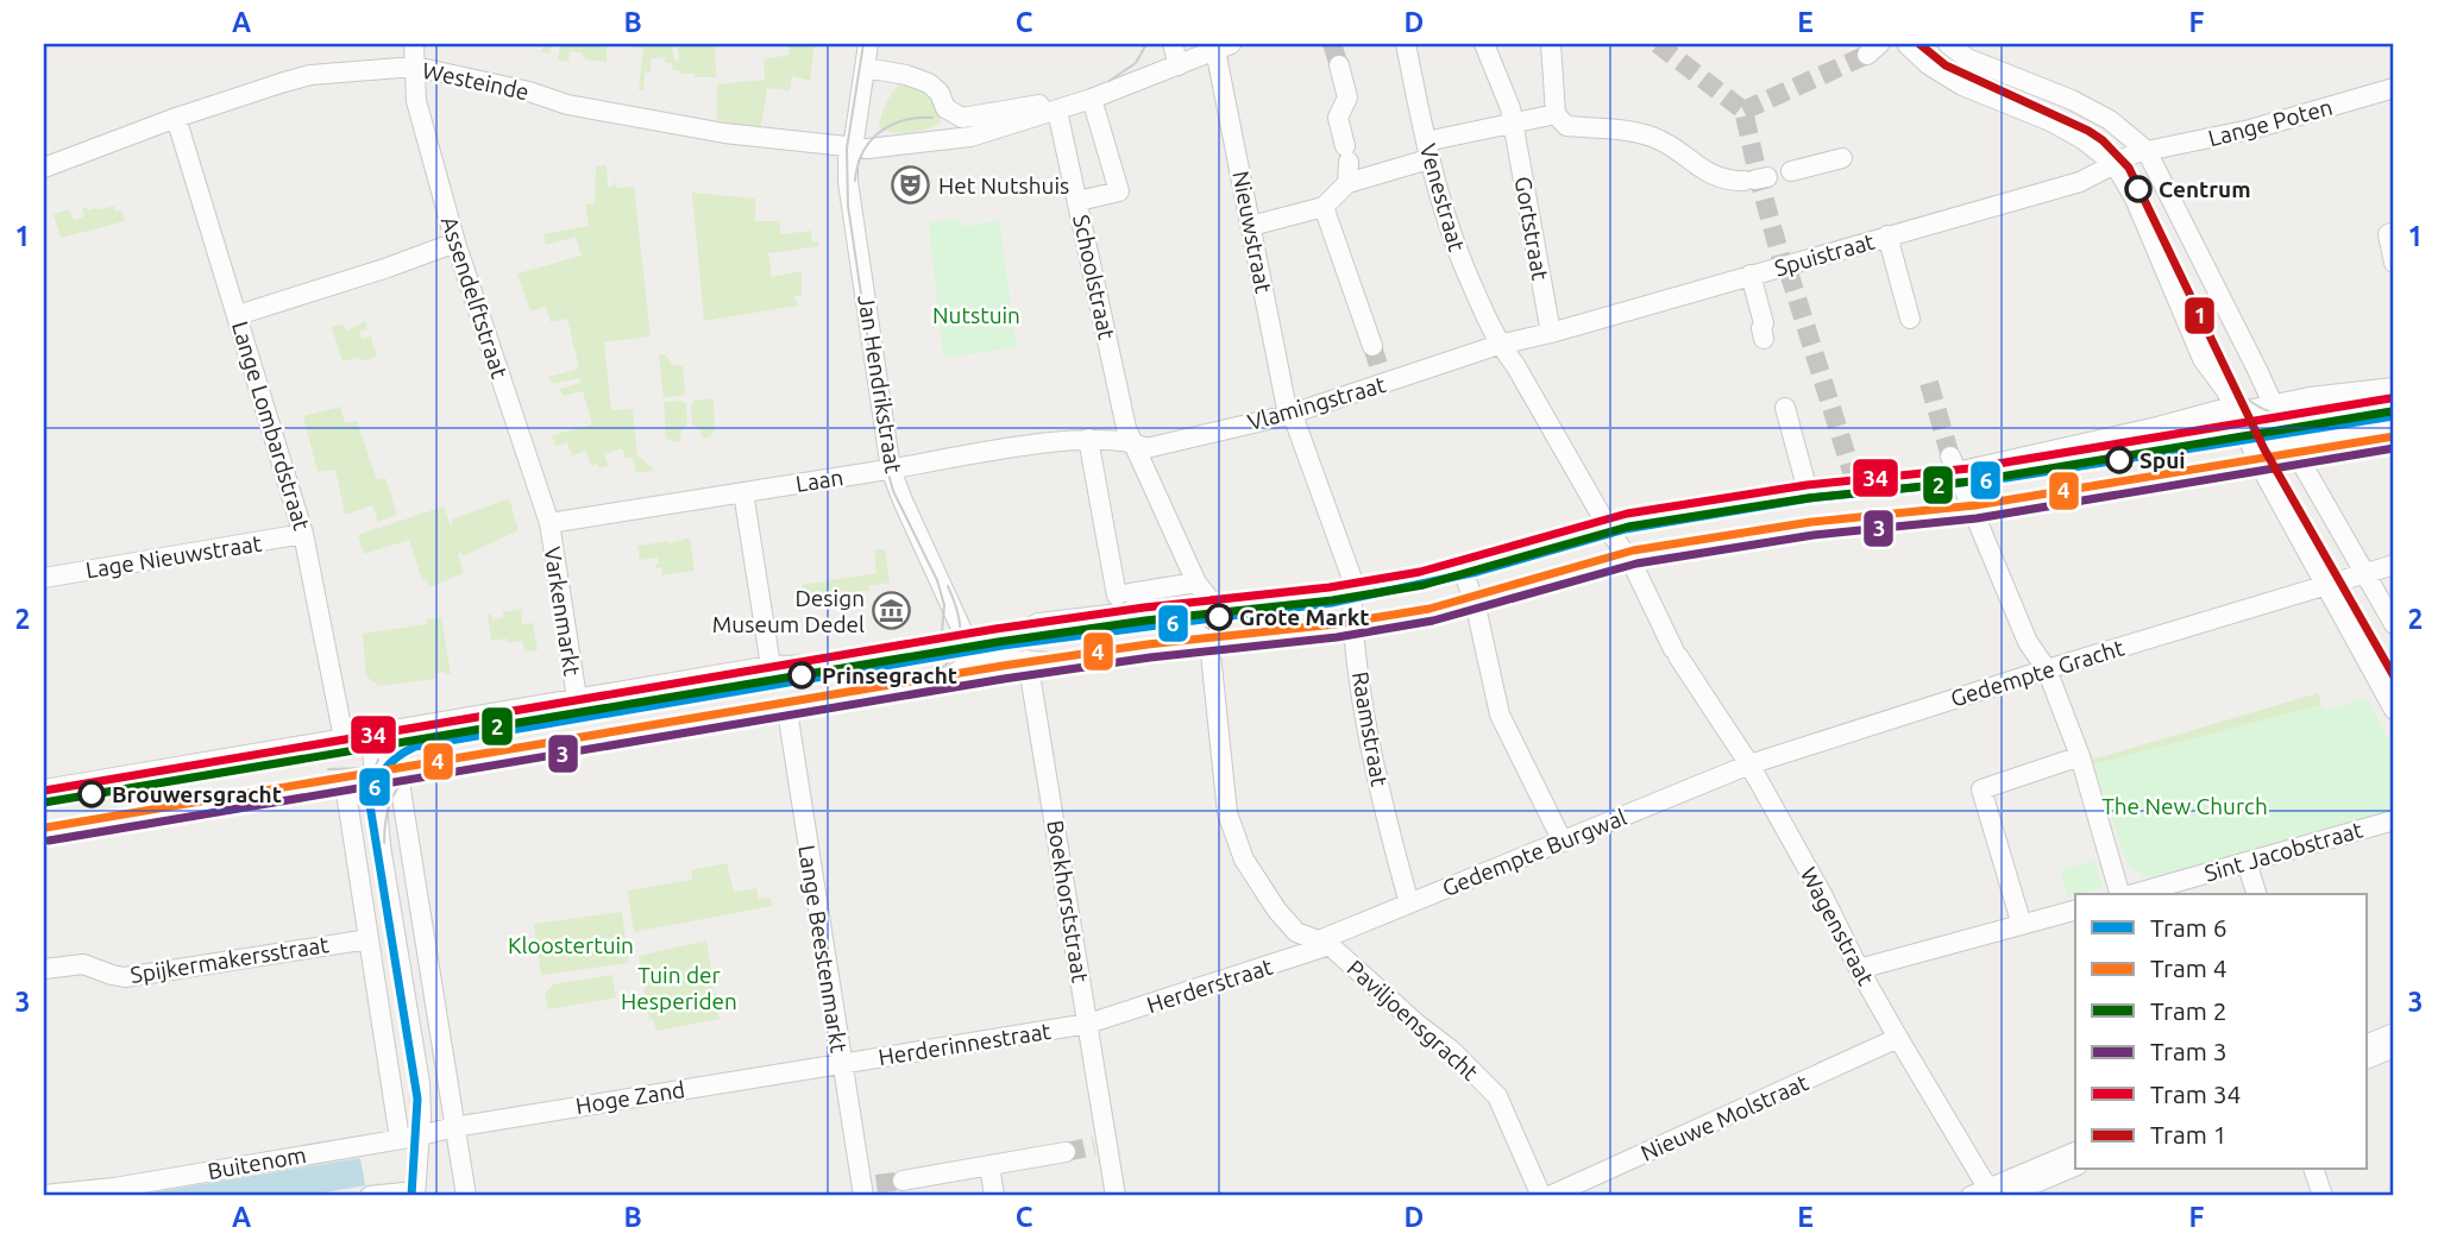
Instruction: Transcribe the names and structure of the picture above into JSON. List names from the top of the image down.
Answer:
{
  "streets": {
    "street": [
      "Westeinde",
      "Lange Poten",
      "Venestraat",
      "Gortstraat",
      "Nieuwstraat",
      "Spuistraat",
      "Schoolstraat",
      "Assendelftstraat",
      "Jan Hendrikstraat",
      "Vlamingstraat",
      "Lange Lombardstraat",
      "Laan",
      "Lage Nieuwstraat",
      "Varkenmarkt",
      "Gedempte Gracht",
      "Raamstraat",
      "Sint Jacobstraat",
      "Gedempte Burgwal",
      "Boekhorststraat",
      "Wagenstraat",
      "Lange Beestenmarkt",
      "Spijkermakersstraat",
      "Herderstraat",
      "Paviljoensgracht",
      "Herderinnestraat",
      "Hoge Zand",
      "Nieuwe Molstraat",
      "Buitenom"
    ]
  },
  "crossings": [
    ["Westeinde", "Schoolstraat"],
    ["Westeinde", "Assendelftstraat"],
    ["Westeinde", "Jan Hendrikstraat"],
    ["Westeinde", "Lange Lombardstraat"],
    ["Lange Poten", "Spuistraat"],
    ["Venestraat", "Spuistraat"],
    ["Venestraat", "Vlamingstraat"],
    ["Venestraat", "Wagenstraat"],
    ["Gortstraat", "Spuistraat"],
    ["Nieuwstraat", "Vlamingstraat"],
    ["Nieuwstraat", "Raamstraat"],
    ["Spuistraat", "Vlamingstraat"],
    ["Spuistraat", "Wagenstraat"],
    ["Schoolstraat", "Vlamingstraat"],
    ["Assendelftstraat", "Laan"],
    ["Assendelftstraat", "Varkenmarkt"],
    ["Jan Hendrikstraat", "Laan"],
    ["Vlamingstraat", "Raamstraat"],
    ["Vlamingstraat", "Wagenstraat"],
    ["Lange Lombardstraat", "Lage Nieuwstraat"],
    ["Laan", "Varkenmarkt"],
    ["Gedempte Gracht", "Gedempte Burgwal"],
    ["Gedempte Gracht", "Wagenstraat"],
    ["Raamstraat", "Gedempte Burgwal"],
    ["Gedempte Burgwal", "Wagenstraat"],
    ["Gedempte Burgwal", "Herderstraat"],
    ["Gedempte Burgwal", "Paviljoensgracht"],
    ["Boekhorststraat", "Herderstraat"],
    ["Boekhorststraat", "Herderinnestraat"],
    ["Wagenstraat", "Nieuwe Molstraat"],
    ["Lange Beestenmarkt", "Herderinnestraat"],
    ["Lange Beestenmarkt", "Hoge Zand"],
    ["Herderstraat", "Paviljoensgracht"],
    ["Herderstraat", "Herderinnestraat"],
    ["Herderinnestraat", "Hoge Zand"],
    ["Hoge Zand", "Buitenom"]
  ],
  "parks": [
    "Nutstuin",
    "The New Church",
    "Kloostertuin",
    "Tuin der Hesperiden"
  ],
  "places": {
    "theatre": ["Het Nutshuis"],
    "other": [
      "Centrum",
      "Spui",
      "Grote Markt",
      "Prinsegracht",
      "Brouwersgracht"
    ],
    "museum": ["Design Museum Dedel"]
  },
  "lines": [
    "tram line 1",
    "tram line 34",
    "tram line 2",
    "tram line 6",
    "tram line 4",
    "tram line 3"
  ],
  "legend": [
    "Tram 6",
    "Tram 4",
    "Tram 2",
    "Tram 3",
    "Tram 34",
    "Tram 1"
  ],
  "grid": {
    "columns": [
      "A",
      "B",
      "C",
      "D",
      "E",
      "F"
    ],
    "rows": ["1", "2", "3"]
  }
}
